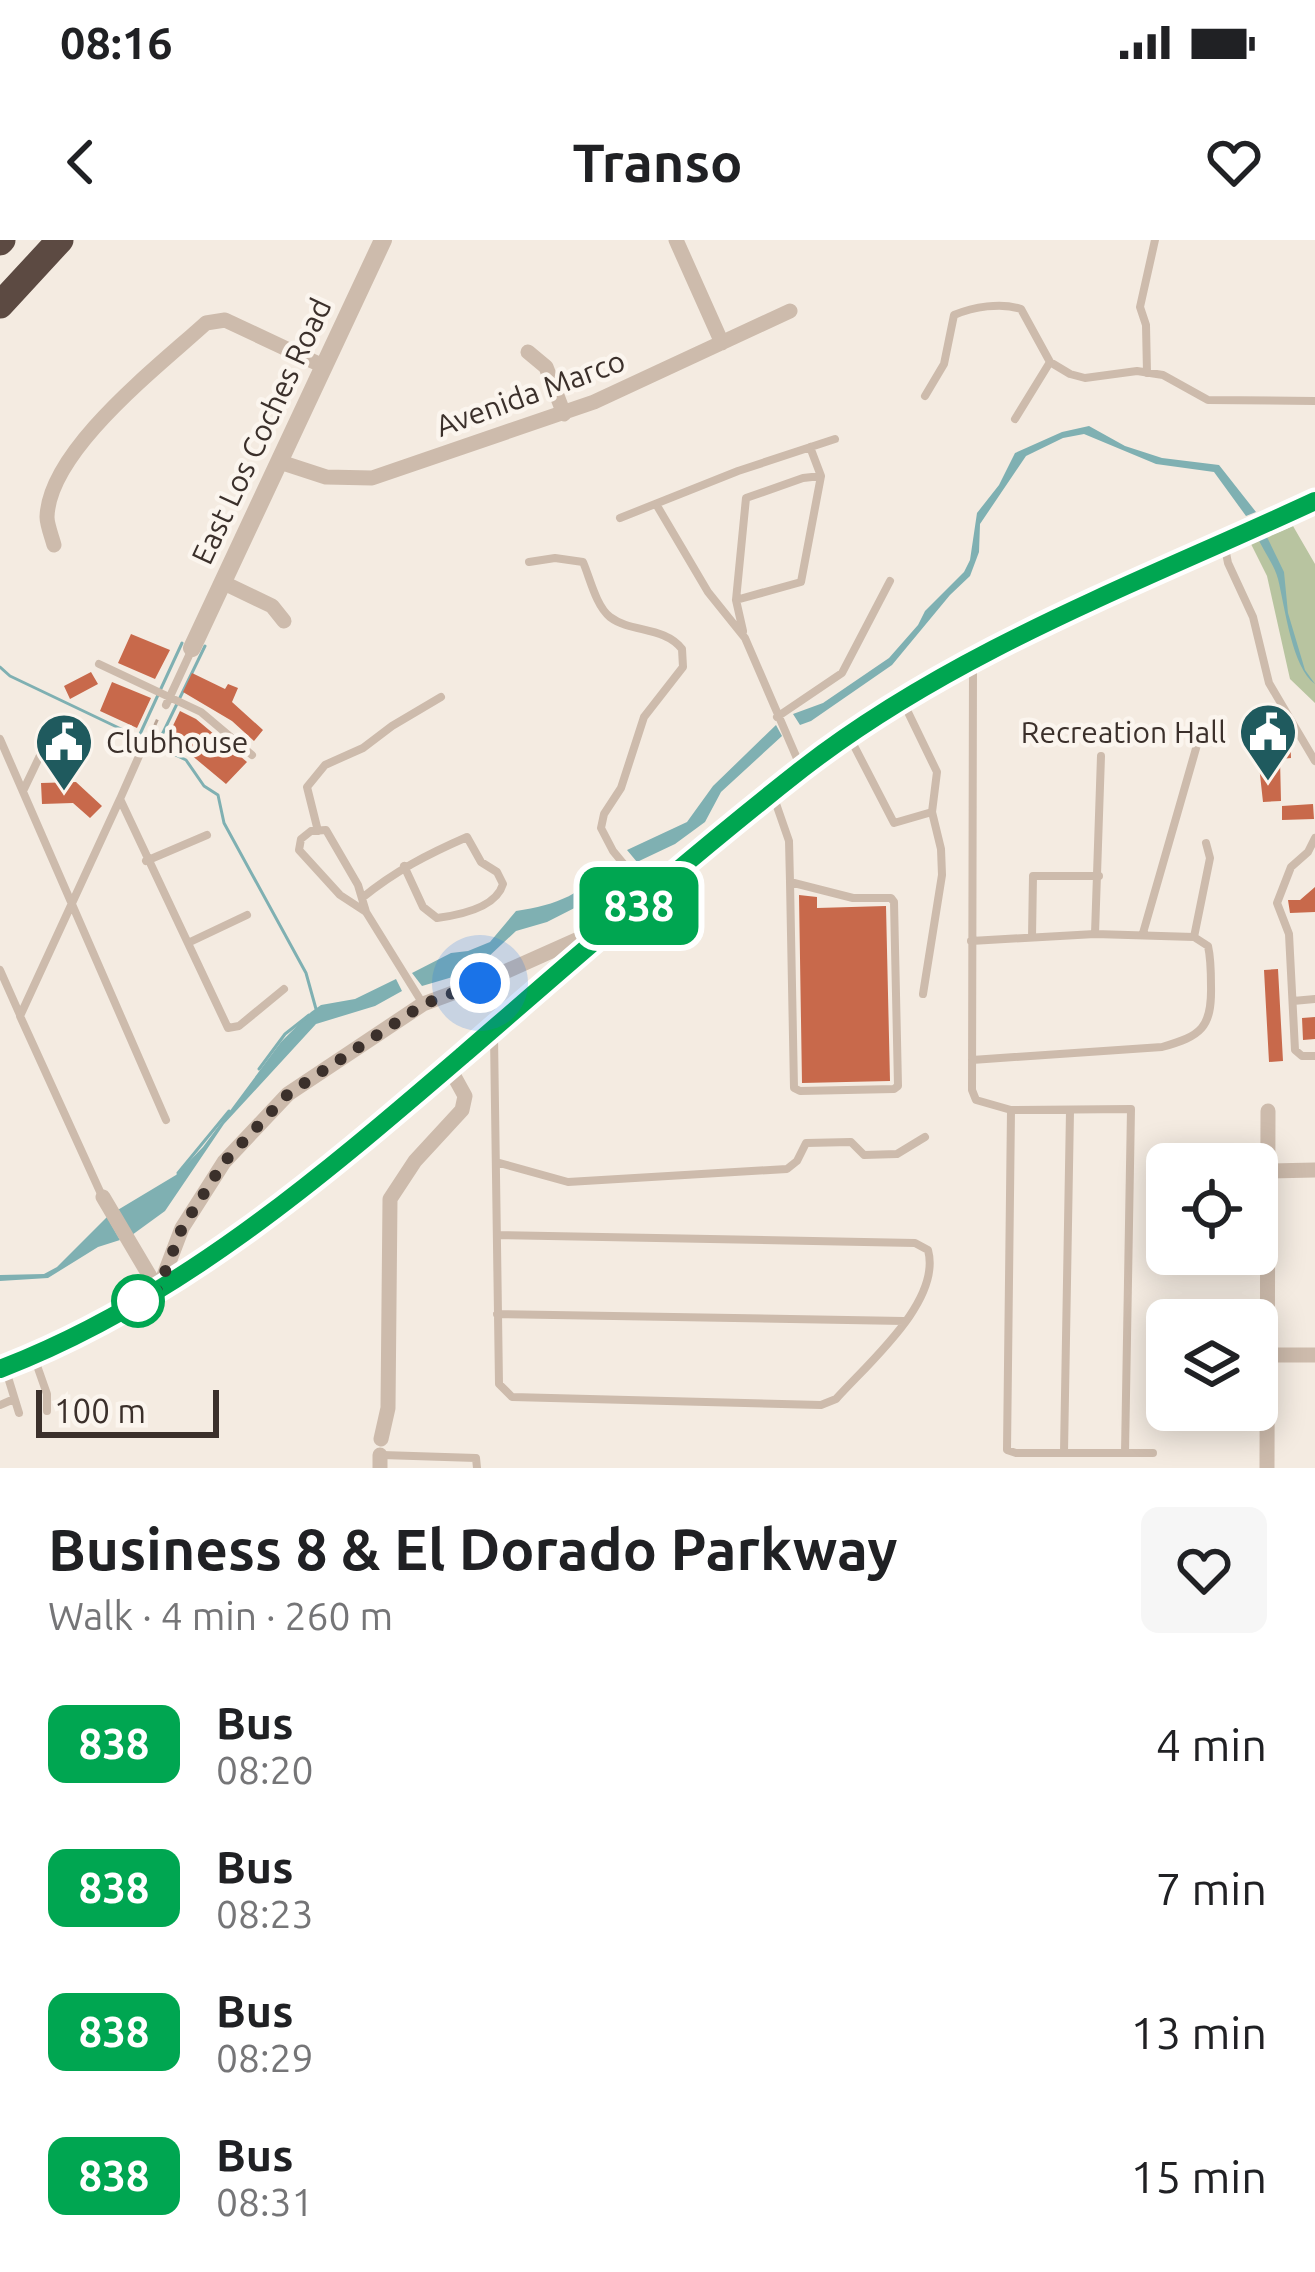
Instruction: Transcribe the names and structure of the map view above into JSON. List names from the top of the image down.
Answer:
{
  "streets": {
    "street": ["Avenida Marco", "East Los Coches Road"]
  },
  "crossings": [
    ["Avenida Marco", "East Los Coches Road"]
  ],
  "places": {
    "public building": ["Recreation Hall", "Clubhouse"]
  },
  "lines": ["bus line 838"],
  "scale_bar": "100 m",
  "page": {
    "status": "08:16",
    "header": "Transo",
    "on_map": "838",
    "scale": "100 m",
    "heading": ["Business 8 & El Dorado Parkway", "Walk · 4 min · 260 m"],
    "list": [
      {
        "mark": "838",
        "name": "Bus",
        "note": "08:20",
        "value": "4 min"
      },
      {
        "mark": "838",
        "name": "Bus",
        "note": "08:23",
        "value": "7 min"
      },
      {
        "mark": "838",
        "name": "Bus",
        "note": "08:29",
        "value": "13 min"
      },
      {
        "mark": "838",
        "name": "Bus",
        "note": "08:31",
        "value": "15 min"
      }
    ]
  }
}
